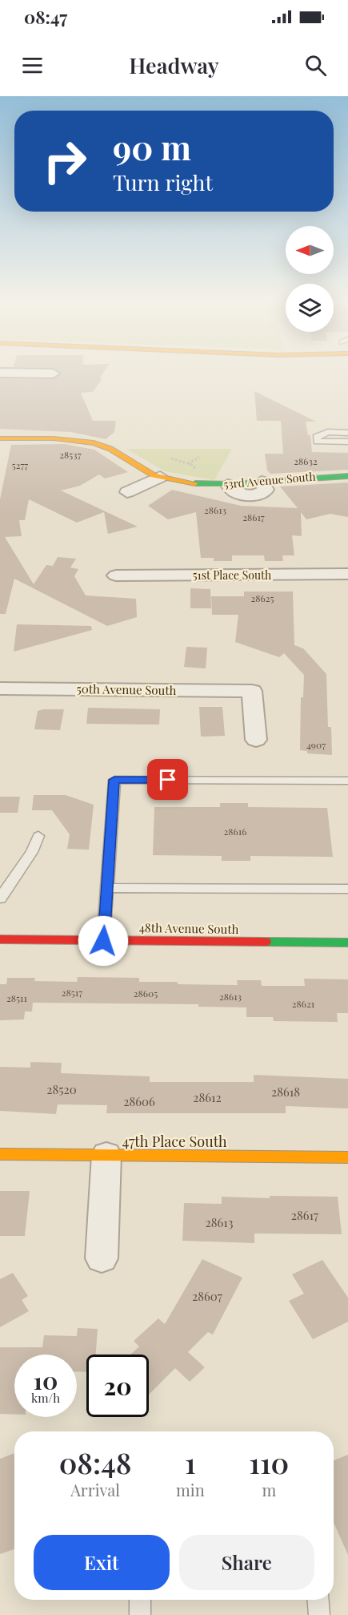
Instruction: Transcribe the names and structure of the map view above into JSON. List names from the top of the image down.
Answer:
{
  "streets": {
    "street": [
      "53rd Avenue South",
      "51st Place South",
      "50th Avenue South",
      "48th Avenue South",
      "47th Place South"
    ]
  },
  "house_numbers": [
    "28537",
    "28632",
    "5277",
    "28613",
    "28617",
    "28625",
    "4907",
    "28616",
    "28517",
    "28605",
    "28613",
    "28511",
    "28621",
    "28520",
    "28618",
    "28612",
    "28606",
    "28617",
    "28613",
    "28607"
  ],
  "north": "left",
  "page": {
    "status": "08:47",
    "header": "Headway",
    "turn": ["90 m", "Turn right"],
    "speed": "10 km/h",
    "limit": "20",
    "eta": [
      "08:48",
      "Arrival",
      "1",
      "min",
      "110",
      "m"
    ],
    "buttons": ["Exit", "Share"]
  }
}
